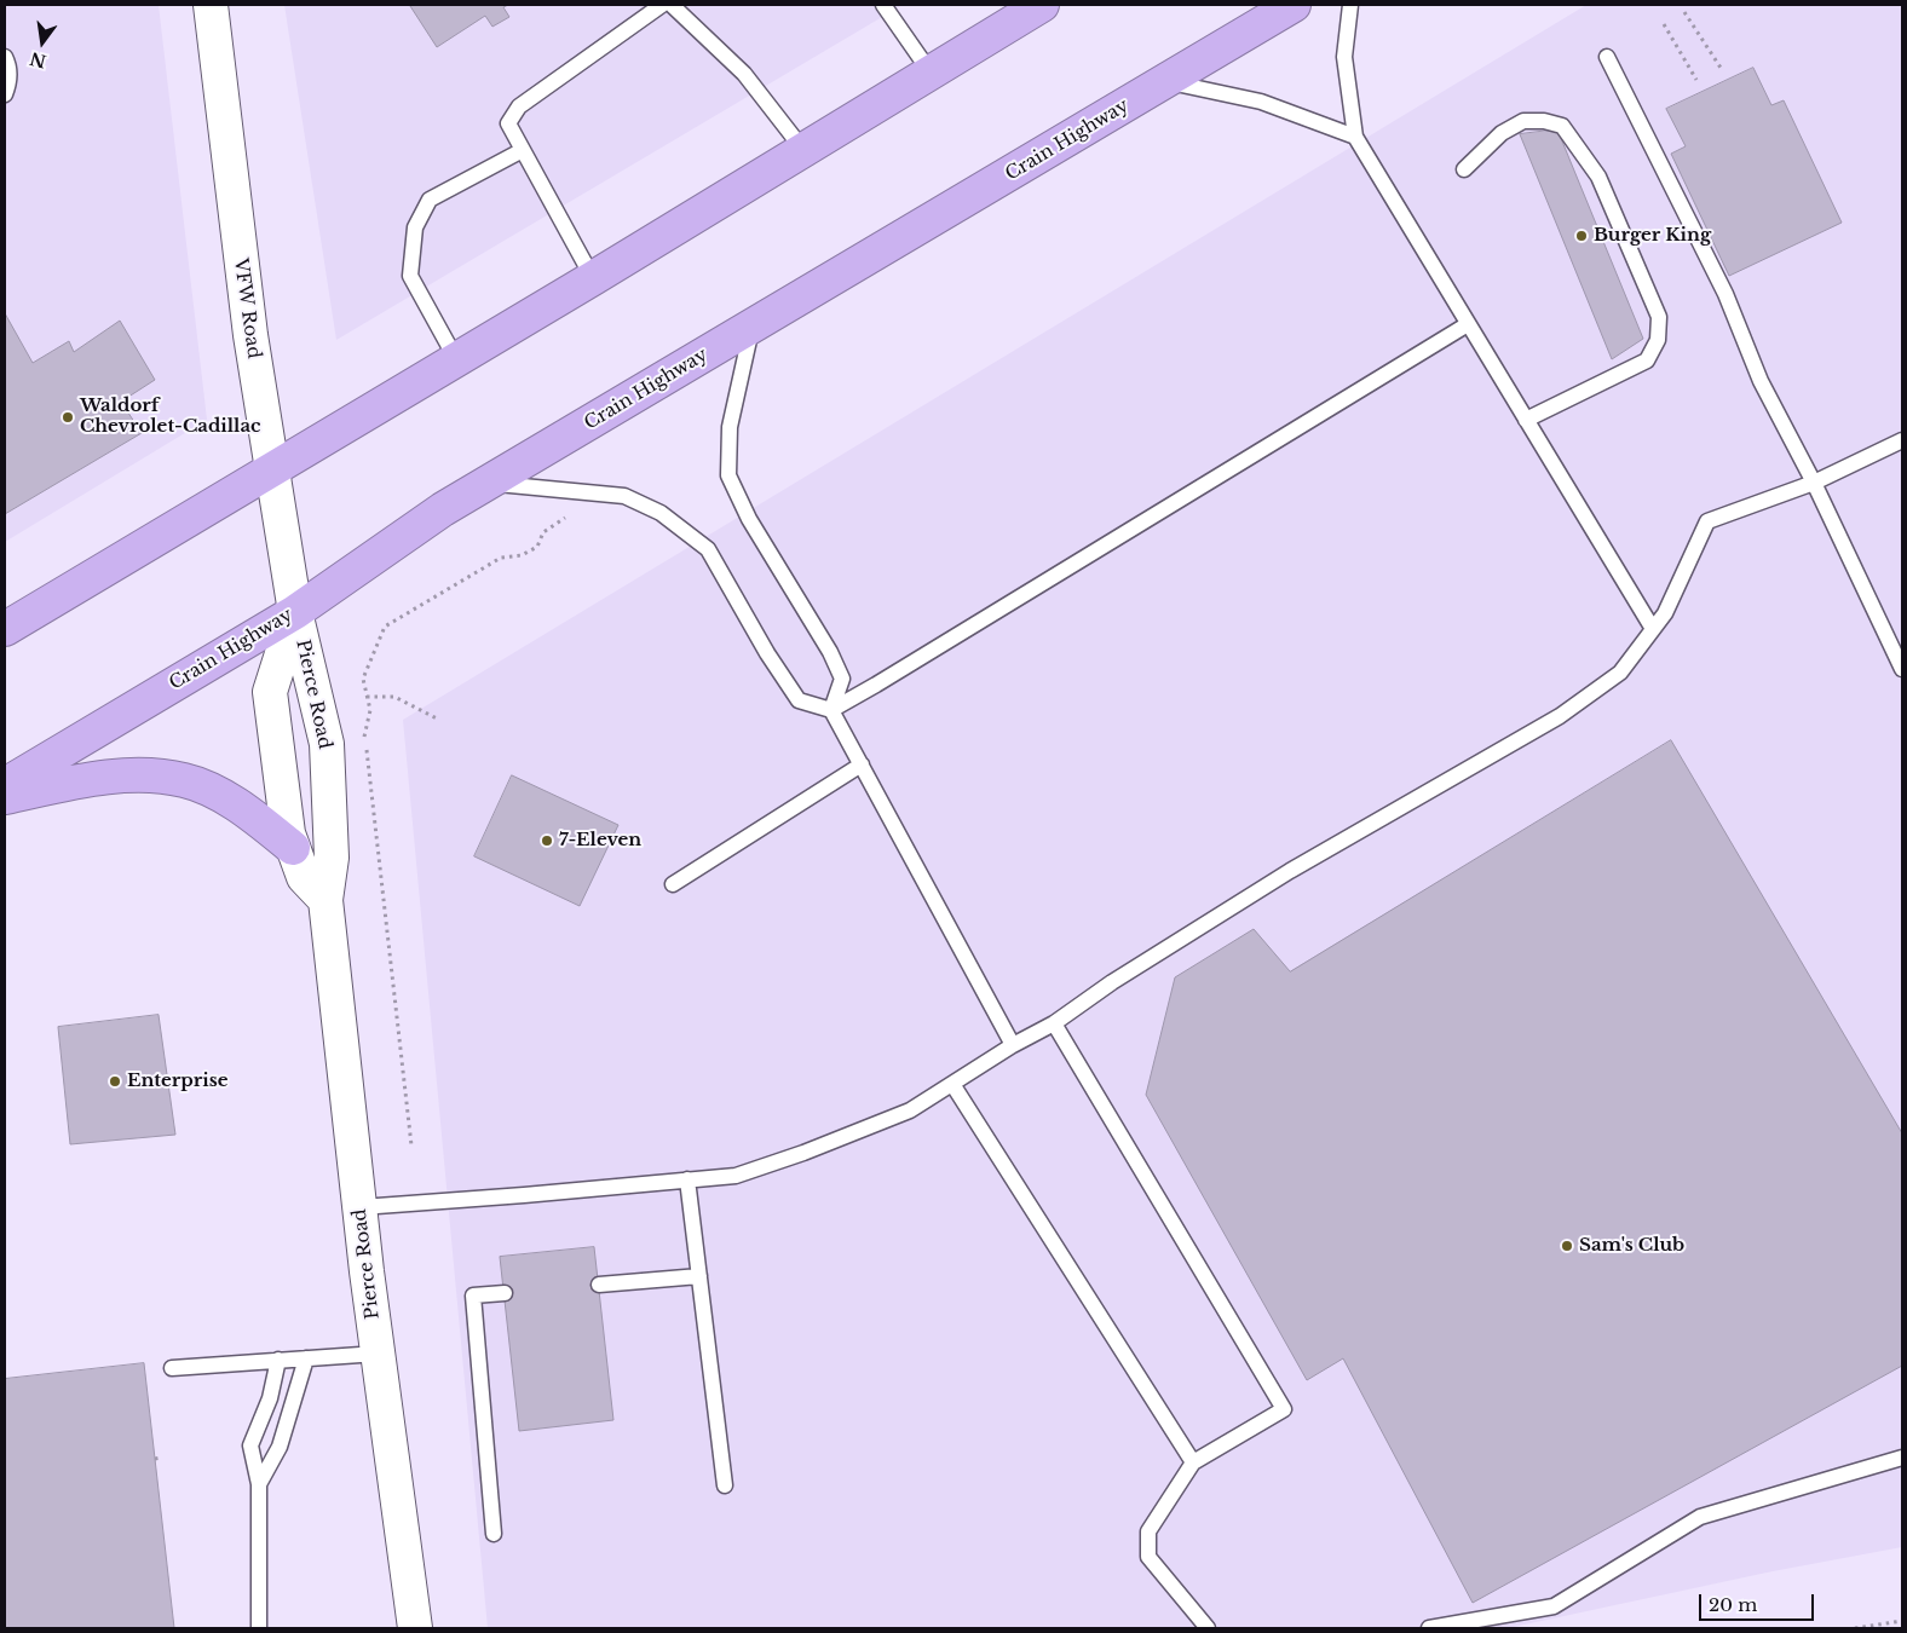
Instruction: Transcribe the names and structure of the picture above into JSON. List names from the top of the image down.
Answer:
{
  "streets": {
    "highway": ["Crain Highway"],
    "main road": ["VFW Road", "Pierce Road"]
  },
  "crossings": [
    ["Crain Highway", "VFW Road"],
    ["Crain Highway", "Pierce Road"],
    ["VFW Road", "Pierce Road"]
  ],
  "places": [
    "Burger King",
    "Waldorf Chevrolet-Cadillac",
    "7-Eleven",
    "Enterprise",
    "Sam's Club"
  ],
  "scale_bar": "20 m",
  "north": "bottom"
}
